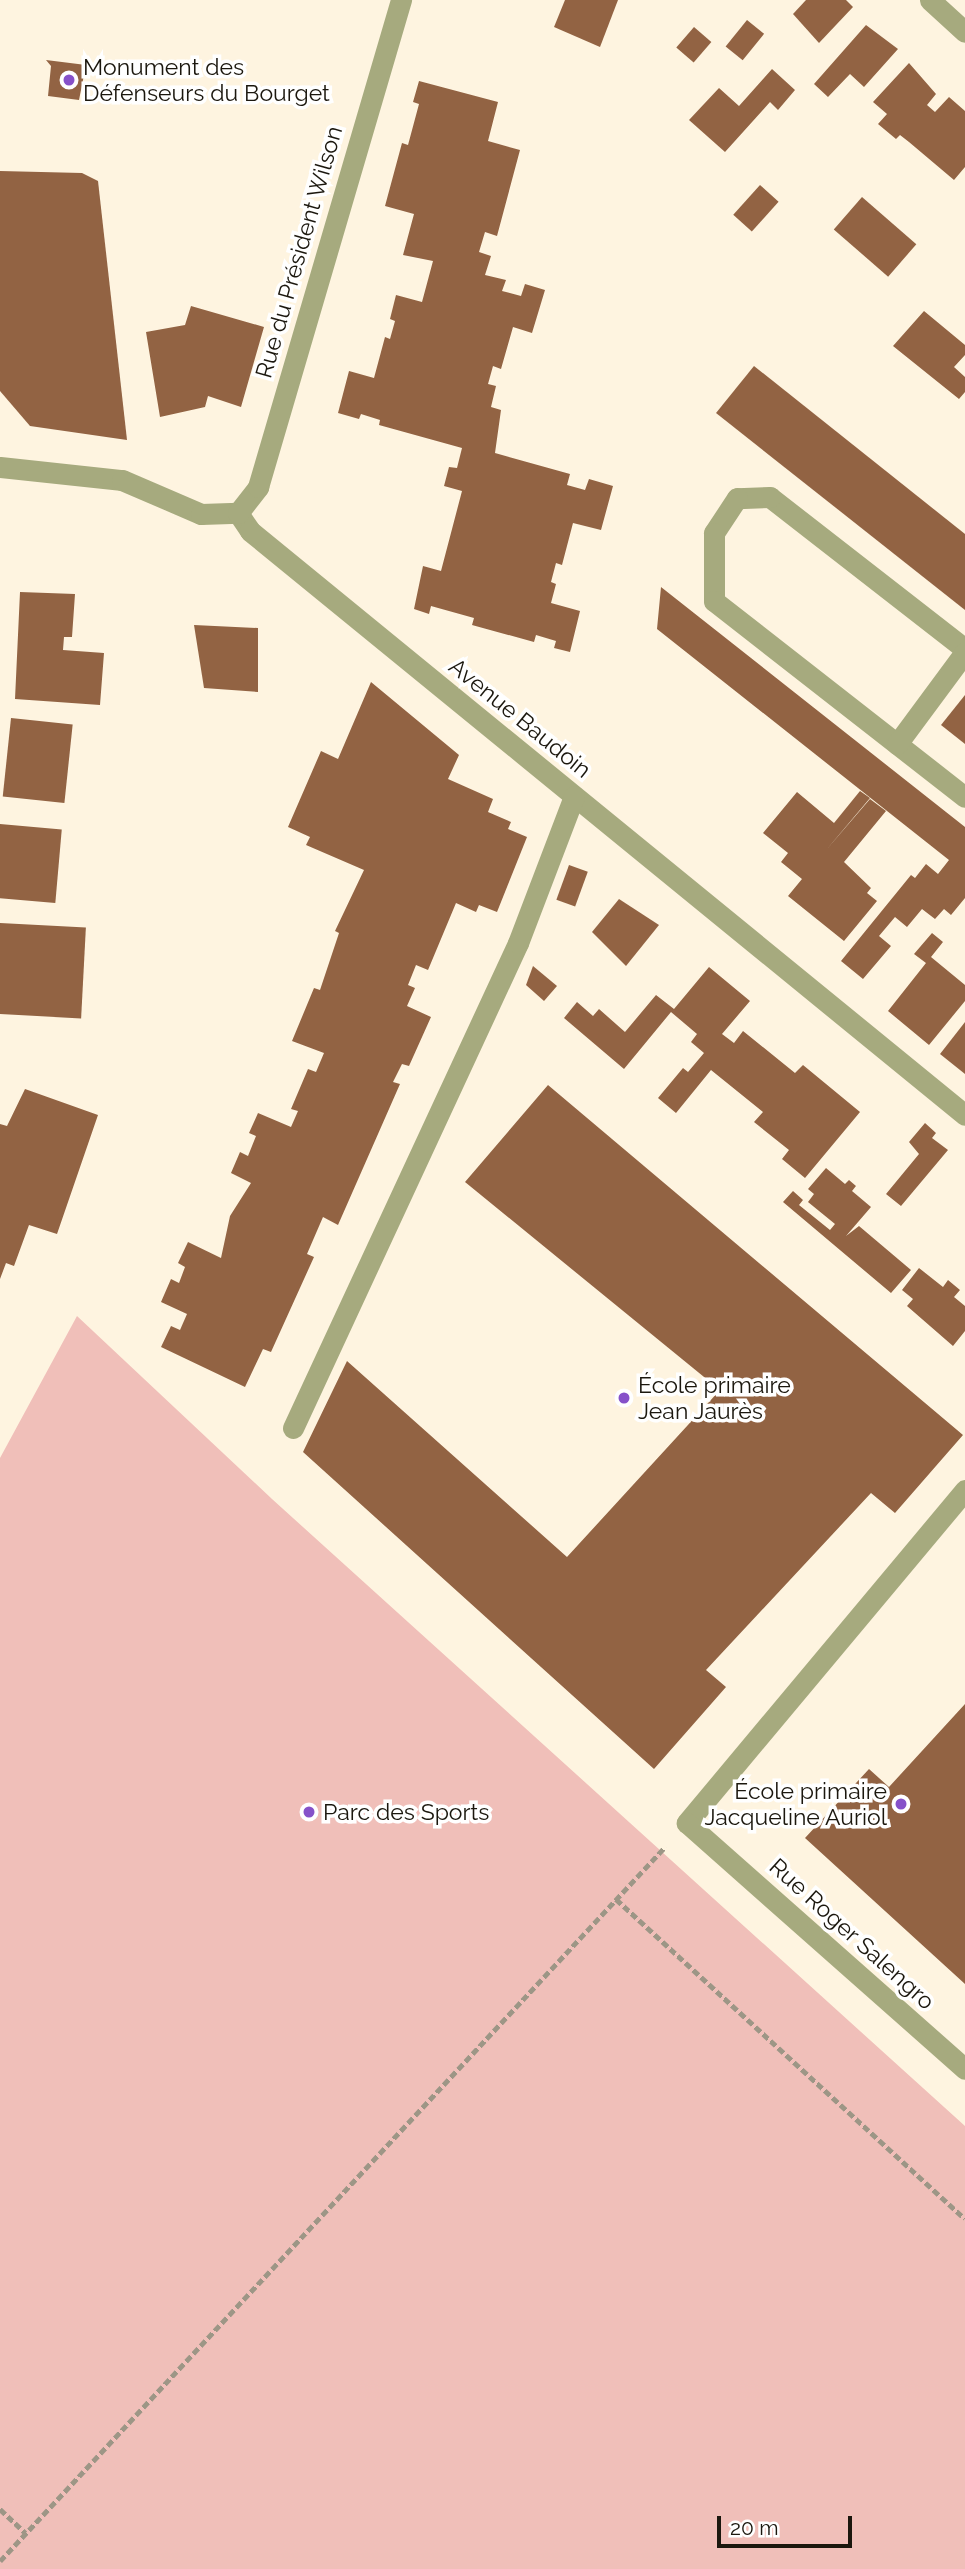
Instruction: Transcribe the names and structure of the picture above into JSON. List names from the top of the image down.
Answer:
{
  "streets": {
    "street": ["Rue du Président Wilson", "Avenue Baudoin", "Rue Roger Salengro"]
  },
  "crossings": [
    ["Rue du Président Wilson", "Avenue Baudoin"]
  ],
  "places": [
    "Monument des Défenseurs du Bourget",
    "École primaire Jean Jaurès",
    "École primaire Jacqueline Auriol",
    "Parc des Sports"
  ],
  "scale_bar": "20 m"
}
